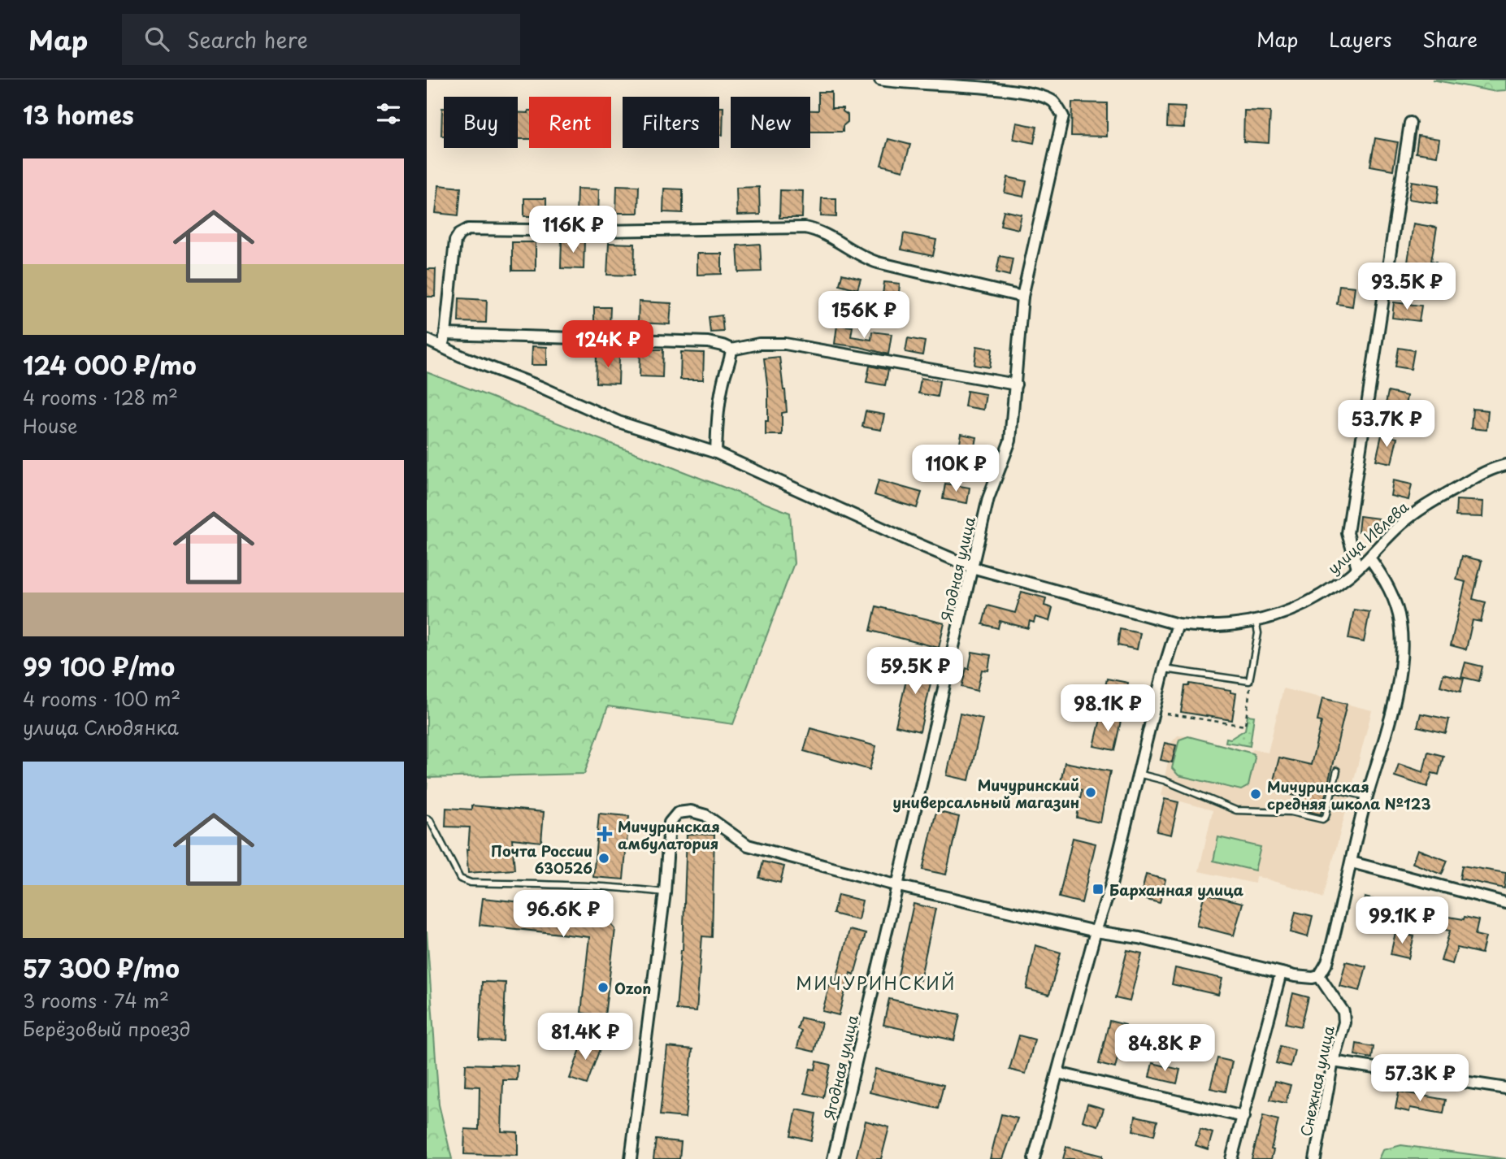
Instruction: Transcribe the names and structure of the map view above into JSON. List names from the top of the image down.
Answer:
{
  "streets": {
    "street": ["улица Ивлева", "Ягодная улица", "Снежная улица"]
  },
  "crossings": [
    ["улица Ивлева", "Ягодная улица"]
  ],
  "districts": ["МИЧУРИНСКИЙ"],
  "places": {
    "other": [
      "Мичуринский универсальный магазин",
      "Мичуринская средняя школа №123",
      "Почта России 630526",
      "Ozon"
    ],
    "health": ["Мичуринская амбулатория"],
    "transit": ["Барханная улица"]
  },
  "page": {
    "header": "Map",
    "search": "Search here",
    "nav": ["Map", "Layers", "Share"],
    "heading": "13 homes",
    "chip": [
      "Buy",
      "Rent",
      "Filters",
      "New"
    ],
    "list": [
      {
        "name": "124 000 ₽/mo",
        "note": "4 rooms · 128 m² · House"
      },
      {
        "name": "99 100 ₽/mo",
        "note": "4 rooms · 100 m² · улица Слюдянка"
      },
      {
        "name": "57 300 ₽/mo",
        "note": "3 rooms · 74 m² · Берёзовый проезд"
      }
    ],
    "price": [
      "116K ₽",
      "93.5K ₽",
      "156K ₽",
      "124K ₽",
      "53.7K ₽",
      "110K ₽",
      "59.5K ₽",
      "98.1K ₽",
      "96.6K ₽",
      "99.1K ₽",
      "81.4K ₽",
      "84.8K ₽",
      "57.3K ₽"
    ]
  }
}
